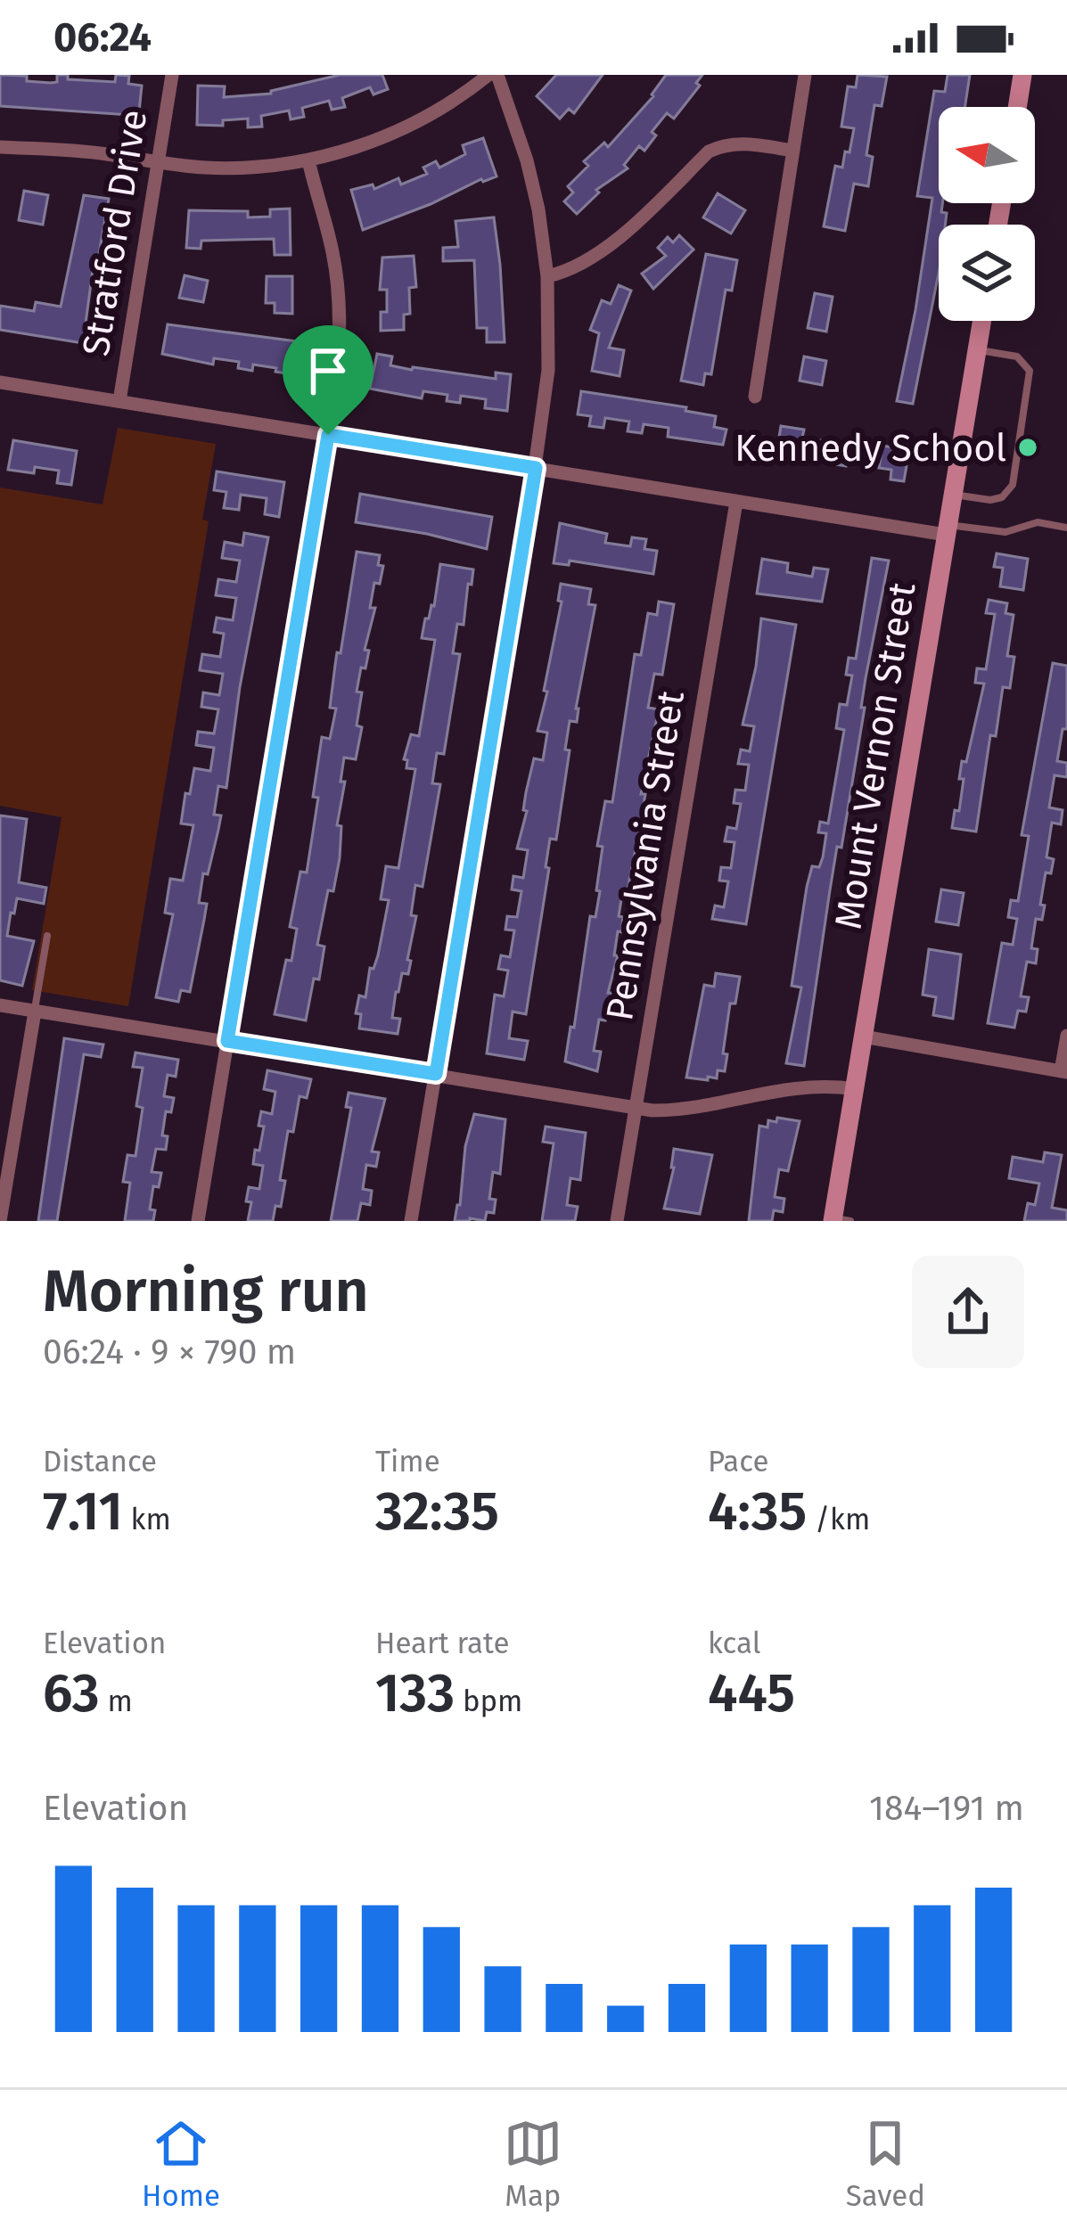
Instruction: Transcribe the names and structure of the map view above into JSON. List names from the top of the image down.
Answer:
{
  "streets": {
    "street": ["Stratford Drive", "Mount Vernon Street", "Pennsylvania Street"]
  },
  "places": ["Kennedy School"],
  "north": "left",
  "page": {
    "status": "06:24",
    "heading": ["Morning run", "06:24 · 9 × 790 m"],
    "stats": [
      ["Distance", "7.11 km"],
      ["Time", "32:35"],
      ["Pace", "4:35 /km"],
      ["Elevation", "63 m"],
      ["Heart rate", "133 bpm"],
      ["kcal", "445"]
    ],
    "chart": ["Elevation", "184–191 m"],
    "tabs": ["Home", "Map", "Saved"]
  }
}
